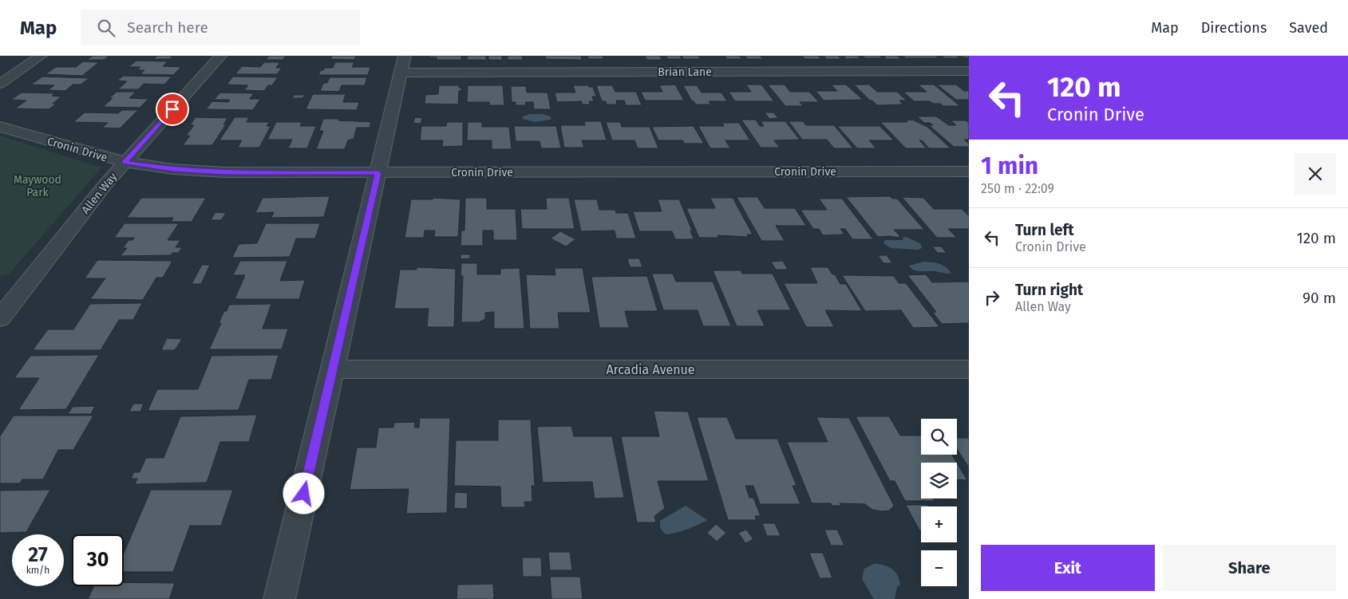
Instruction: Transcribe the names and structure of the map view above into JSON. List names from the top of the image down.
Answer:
{
  "streets": {
    "street": [
      "Brian Lane",
      "Cronin Drive",
      "Allen Way",
      "Arcadia Avenue"
    ]
  },
  "crossings": [
    ["Cronin Drive", "Allen Way"]
  ],
  "parks": ["Maywood Park"],
  "page": {
    "header": "Map",
    "search": "Search here",
    "nav": ["Map", "Directions", "Saved"],
    "turn": ["120 m", "Cronin Drive"],
    "heading": ["1 min", "250 m · 22:09"],
    "list": [
      {
        "name": "Turn left",
        "note": "Cronin Drive",
        "value": "120 m"
      },
      {
        "name": "Turn right",
        "note": "Allen Way",
        "value": "90 m"
      }
    ],
    "map_buttons": ["+", "−"],
    "speed": "27 km/h",
    "limit": "30",
    "buttons": ["Exit", "Share"]
  }
}
